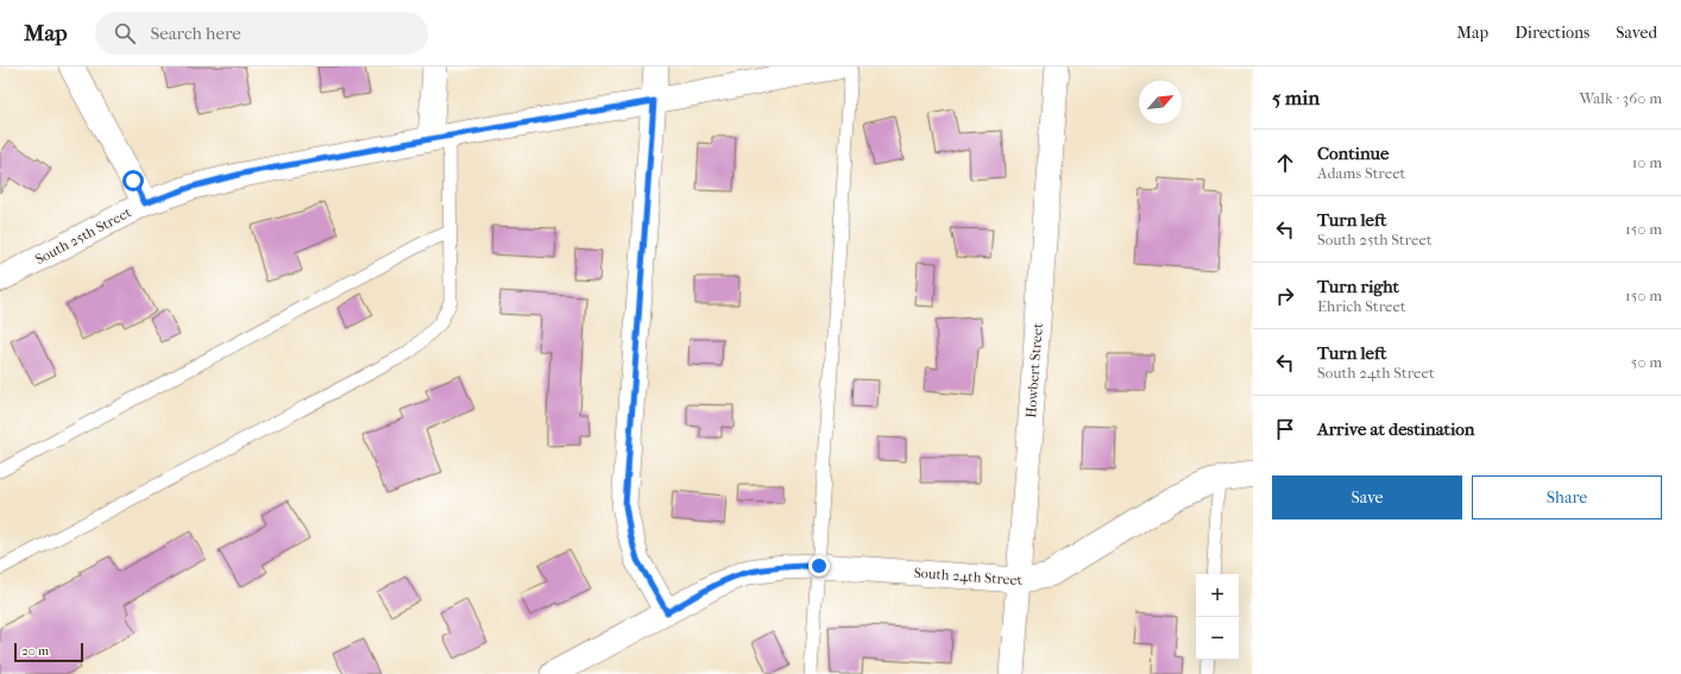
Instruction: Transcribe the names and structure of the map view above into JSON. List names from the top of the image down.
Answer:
{
  "streets": {
    "street": ["South 25th Street", "Howbert Street", "South 24th Street"]
  },
  "crossings": [
    ["Howbert Street", "South 24th Street"]
  ],
  "scale_bar": "20 m",
  "north": "top right",
  "page": {
    "header": "Map",
    "search": "Search here",
    "nav": ["Map", "Directions", "Saved"],
    "heading": ["5 min", "Walk · 360 m"],
    "list": [
      ["Continue", "Adams Street", "10 m"],
      ["Turn left", "South 25th Street", "150 m"],
      ["Turn right", "Ehrich Street", "150 m"],
      ["Turn left", "South 24th Street", "50 m"],
      "Arrive at destination"
    ],
    "buttons": ["Save", "Share"],
    "map_buttons": ["+", "−"],
    "scale": "20 m"
  }
}
